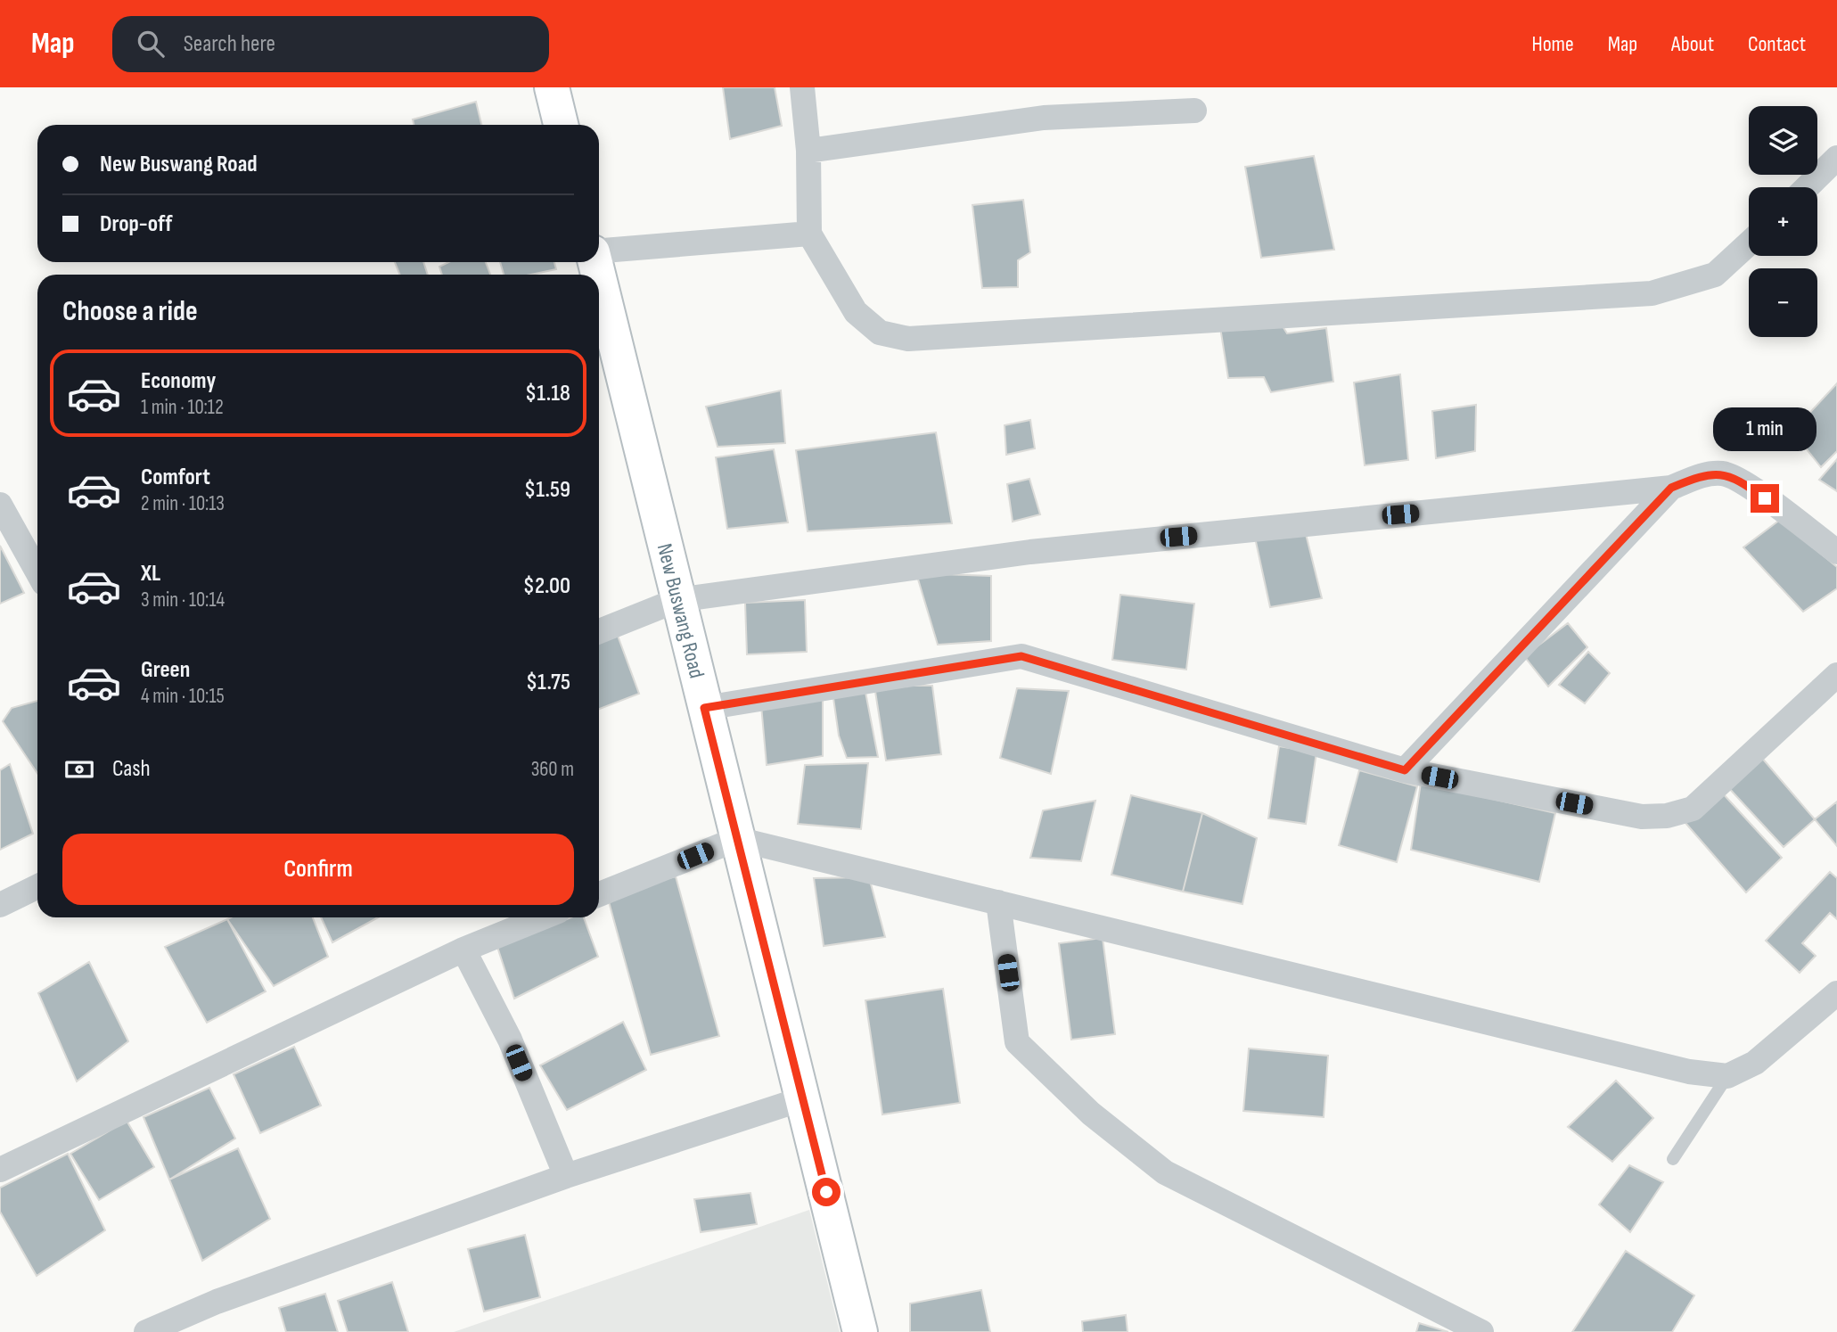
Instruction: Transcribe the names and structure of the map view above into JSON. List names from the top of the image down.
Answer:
{
  "streets": {
    "street": ["New Buswang Road"]
  },
  "page": {
    "header": "Map",
    "search": "Search here",
    "nav": [
      "Home",
      "Map",
      "About",
      "Contact"
    ],
    "map_buttons": ["+", "−"],
    "banner": ["New Buswang Road", "Drop-off"],
    "heading": "Choose a ride",
    "list": [
      {
        "name": "Economy",
        "note": "1 min · 10:12",
        "value": "$1.18"
      },
      {
        "name": "Comfort",
        "note": "2 min · 10:13",
        "value": "$1.59"
      },
      {
        "name": "XL",
        "note": "3 min · 10:14",
        "value": "$2.00"
      },
      {
        "name": "Green",
        "note": "4 min · 10:15",
        "value": "$1.75"
      }
    ],
    "bubble": "1 min",
    "pay": ["Cash", "360 m"],
    "buttons": "Confirm"
  }
}
